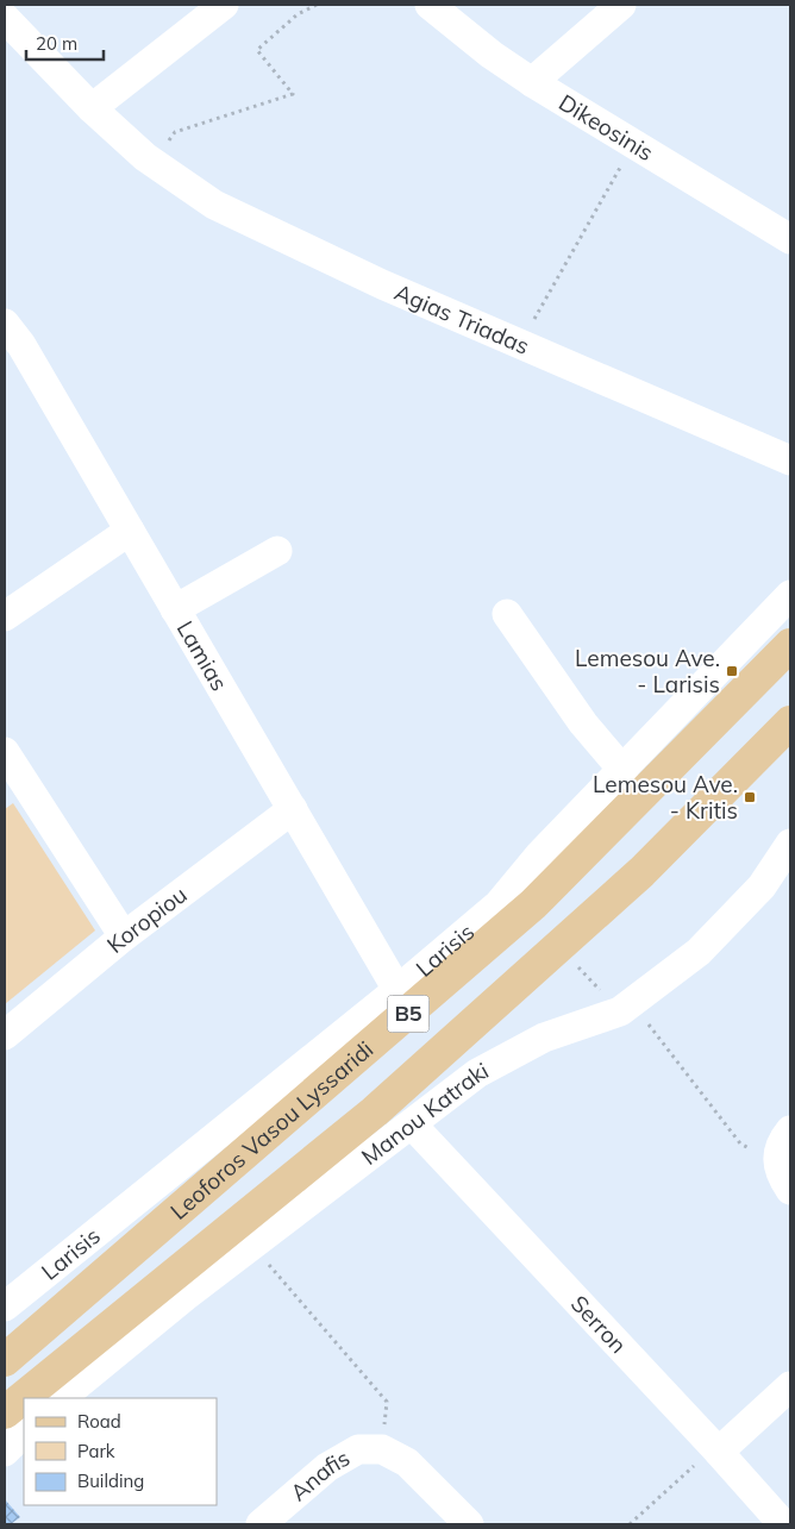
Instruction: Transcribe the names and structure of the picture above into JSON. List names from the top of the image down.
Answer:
{
  "streets": {
    "main road": ["B5", "Leoforos Vasou Lyssaridi"],
    "street": [
      "Dikeosinis",
      "Agias Triadas",
      "Lamias",
      "Koropiou",
      "Larisis",
      "Manou Katraki",
      "Serron",
      "Anafis"
    ]
  },
  "crossings": [
    ["Lamias", "Koropiou"],
    ["Lamias", "Larisis"],
    ["Manou Katraki", "Serron"]
  ],
  "places": {
    "transit": ["Lemesou Ave. - Larisis", "Lemesou Ave. - Kritis"]
  },
  "legend": ["Road", "Park", "Building"],
  "scale_bar": "20 m"
}
